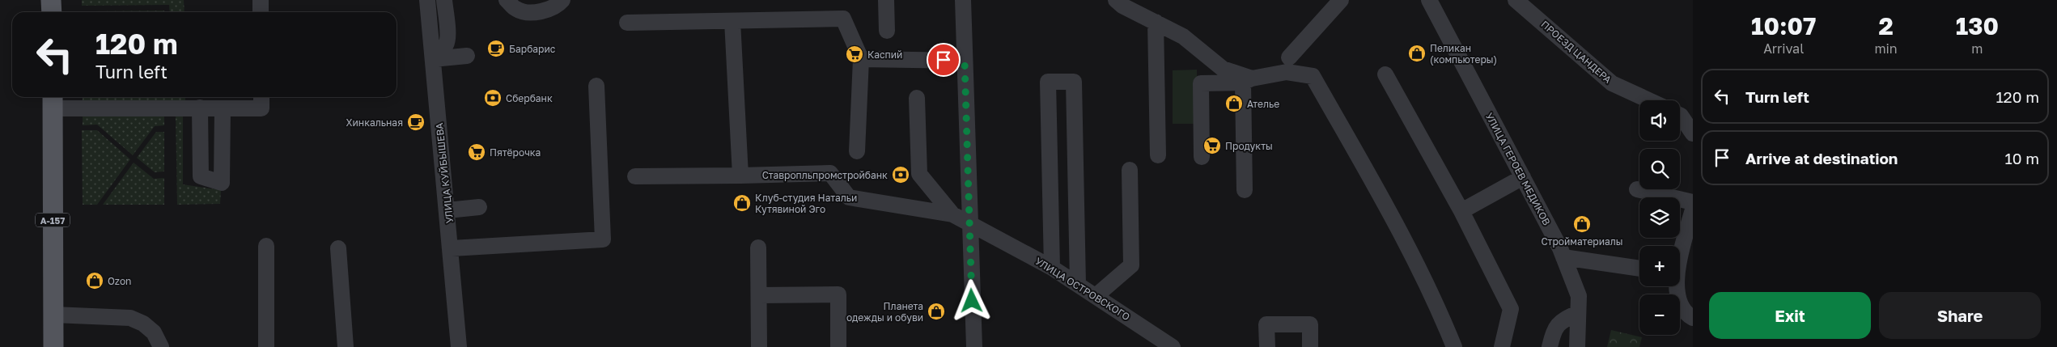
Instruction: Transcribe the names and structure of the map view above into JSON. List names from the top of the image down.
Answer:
{
  "streets": {
    "main road": ["А-157"],
    "street": [
      "ПРОЕЗД ЦАНДЕРА",
      "УЛИЦА ГЕРОЕВ МЕДИКОВ",
      "УЛИЦА КУЙБЫШЕВА",
      "УЛИЦА ОСТРОВСКОГО"
    ]
  },
  "places": {
    "cafe": ["Барбарис", "Хинкальная"],
    "shop": [
      "Пеликан (компьютеры)",
      "Ателье",
      "Клуб-студия Натальи Кутявиной Эго",
      "Стройматериалы",
      "Ozon",
      "Планета одежды и обуви"
    ],
    "supermarket": ["Каспий", "Продукты", "Пятёрочка"],
    "bank": ["Сбербанк", "Ставропльпромстройбанк"]
  },
  "page": {
    "eta": [
      "10:07",
      "Arrival",
      "2",
      "min",
      "130",
      "m"
    ],
    "turn": ["120 m", "Turn left"],
    "list": [
      {
        "name": "Turn left",
        "value": "120 m"
      },
      {
        "name": "Arrive at destination",
        "value": "10 m"
      }
    ],
    "map_buttons": ["+", "−"],
    "buttons": ["Exit", "Share"]
  }
}
